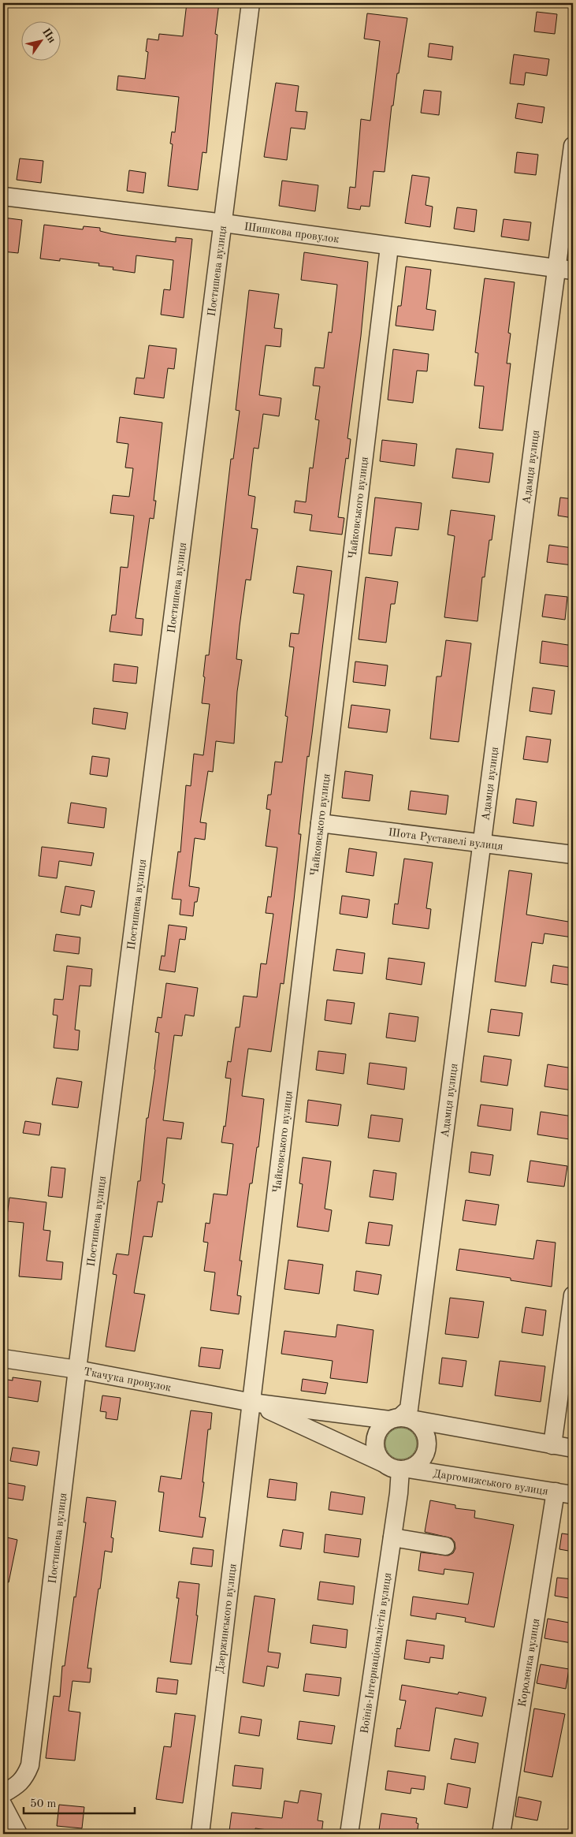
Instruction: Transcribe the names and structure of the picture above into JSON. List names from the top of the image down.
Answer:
{
  "streets": {
    "street": [
      "Шишкова провулок",
      "Постишева вулиця",
      "Адамця вулиця",
      "Чайковського вулиця",
      "Шота Руставелі вулиця",
      "Ткачука провулок",
      "Даргомижського вулиця",
      "Дзержинського вулиця",
      "Воїнів-Інтернаціоналістів вулиця",
      "Короленка вулиця"
    ]
  },
  "crossings": [
    ["Шишкова провулок", "Постишева вулиця"],
    ["Шишкова провулок", "Адамця вулиця"],
    ["Шишкова провулок", "Чайковського вулиця"],
    ["Постишева вулиця", "Ткачука провулок"],
    ["Адамця вулиця", "Шота Руставелі вулиця"],
    ["Адамця вулиця", "Даргомижського вулиця"],
    ["Адамця вулиця", "Воїнів-Інтернаціоналістів вулиця"],
    ["Чайковського вулиця", "Шота Руставелі вулиця"],
    ["Чайковського вулиця", "Ткачука провулок"],
    ["Чайковського вулиця", "Дзержинського вулиця"],
    ["Ткачука провулок", "Дзержинського вулиця"],
    ["Даргомижського вулиця", "Воїнів-Інтернаціоналістів вулиця"],
    ["Даргомижського вулиця", "Короленка вулиця"]
  ],
  "scale_bar": "50 m",
  "north": "top right"
}
